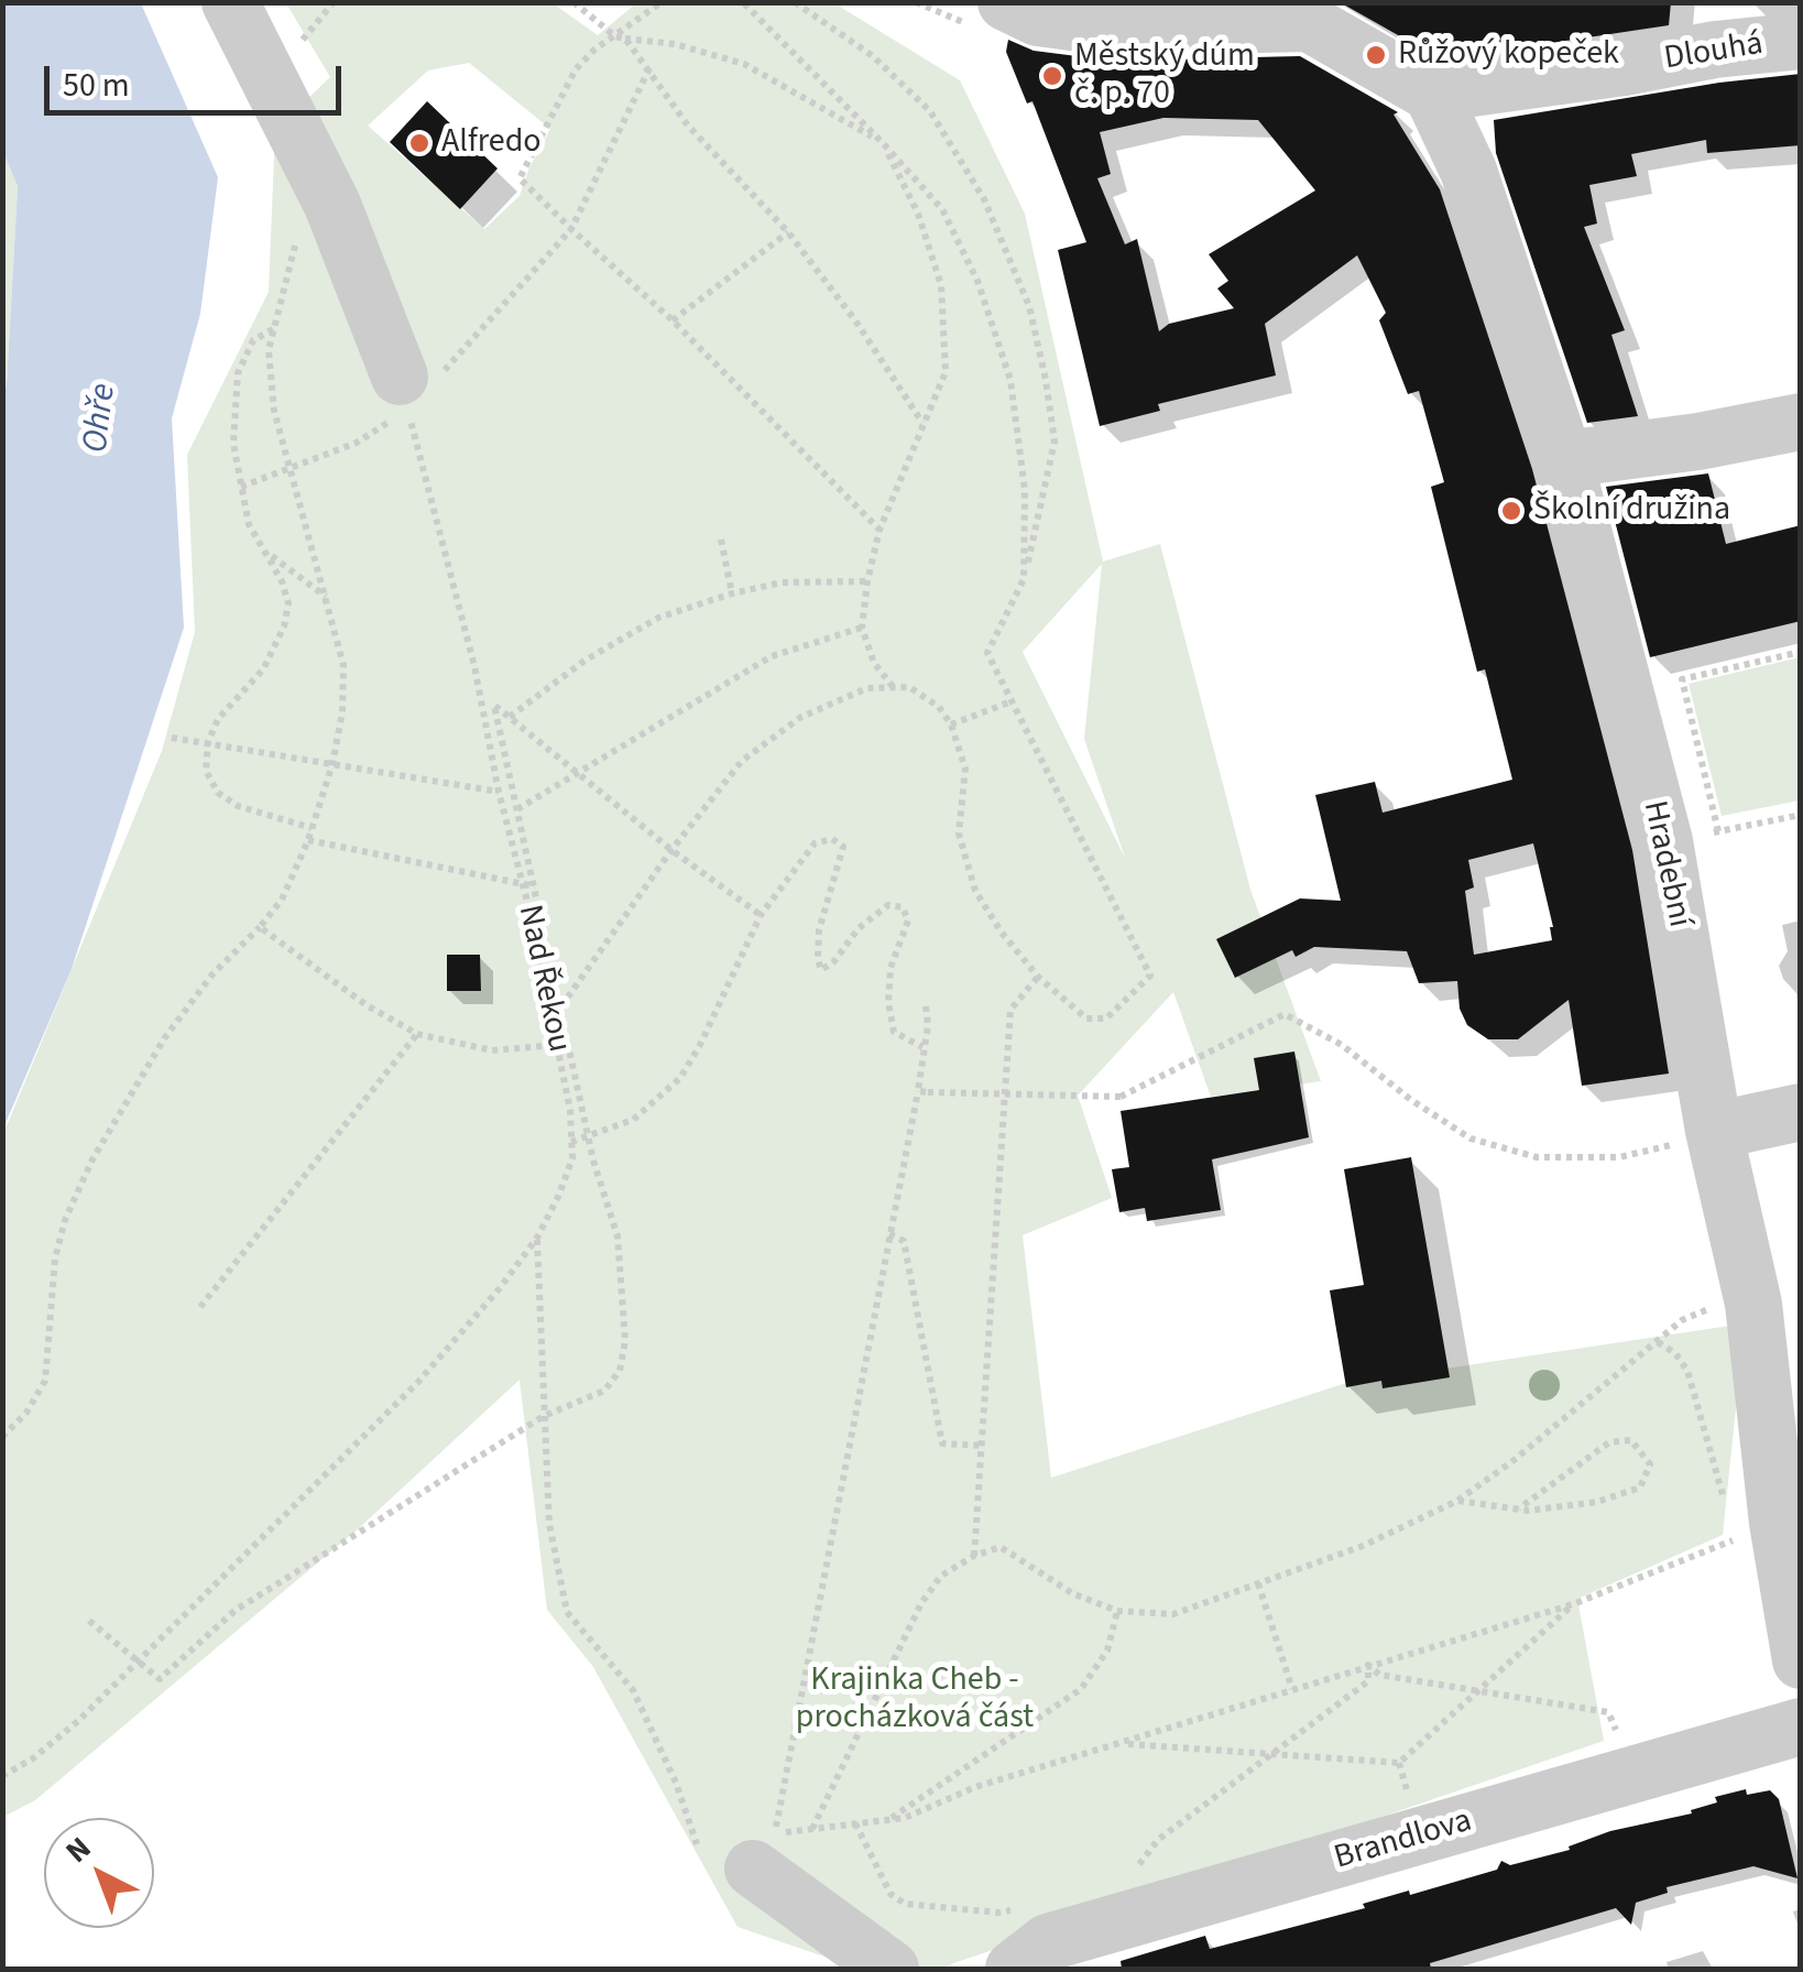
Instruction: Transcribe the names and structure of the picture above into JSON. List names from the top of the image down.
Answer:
{
  "streets": {
    "street": ["Dlouhá", "Hradební", "Brandlova"],
    "path": ["Nad Řekou"]
  },
  "crossings": [
    ["Dlouhá", "Hradební"]
  ],
  "water": ["Ohře"],
  "parks": ["Krajinka Cheb - procházková část"],
  "places": [
    "Růžový kopeček",
    "Městský dúm č. p. 70",
    "Alfredo",
    "Školní družina"
  ],
  "scale_bar": "50 m",
  "north": "top left"
}
